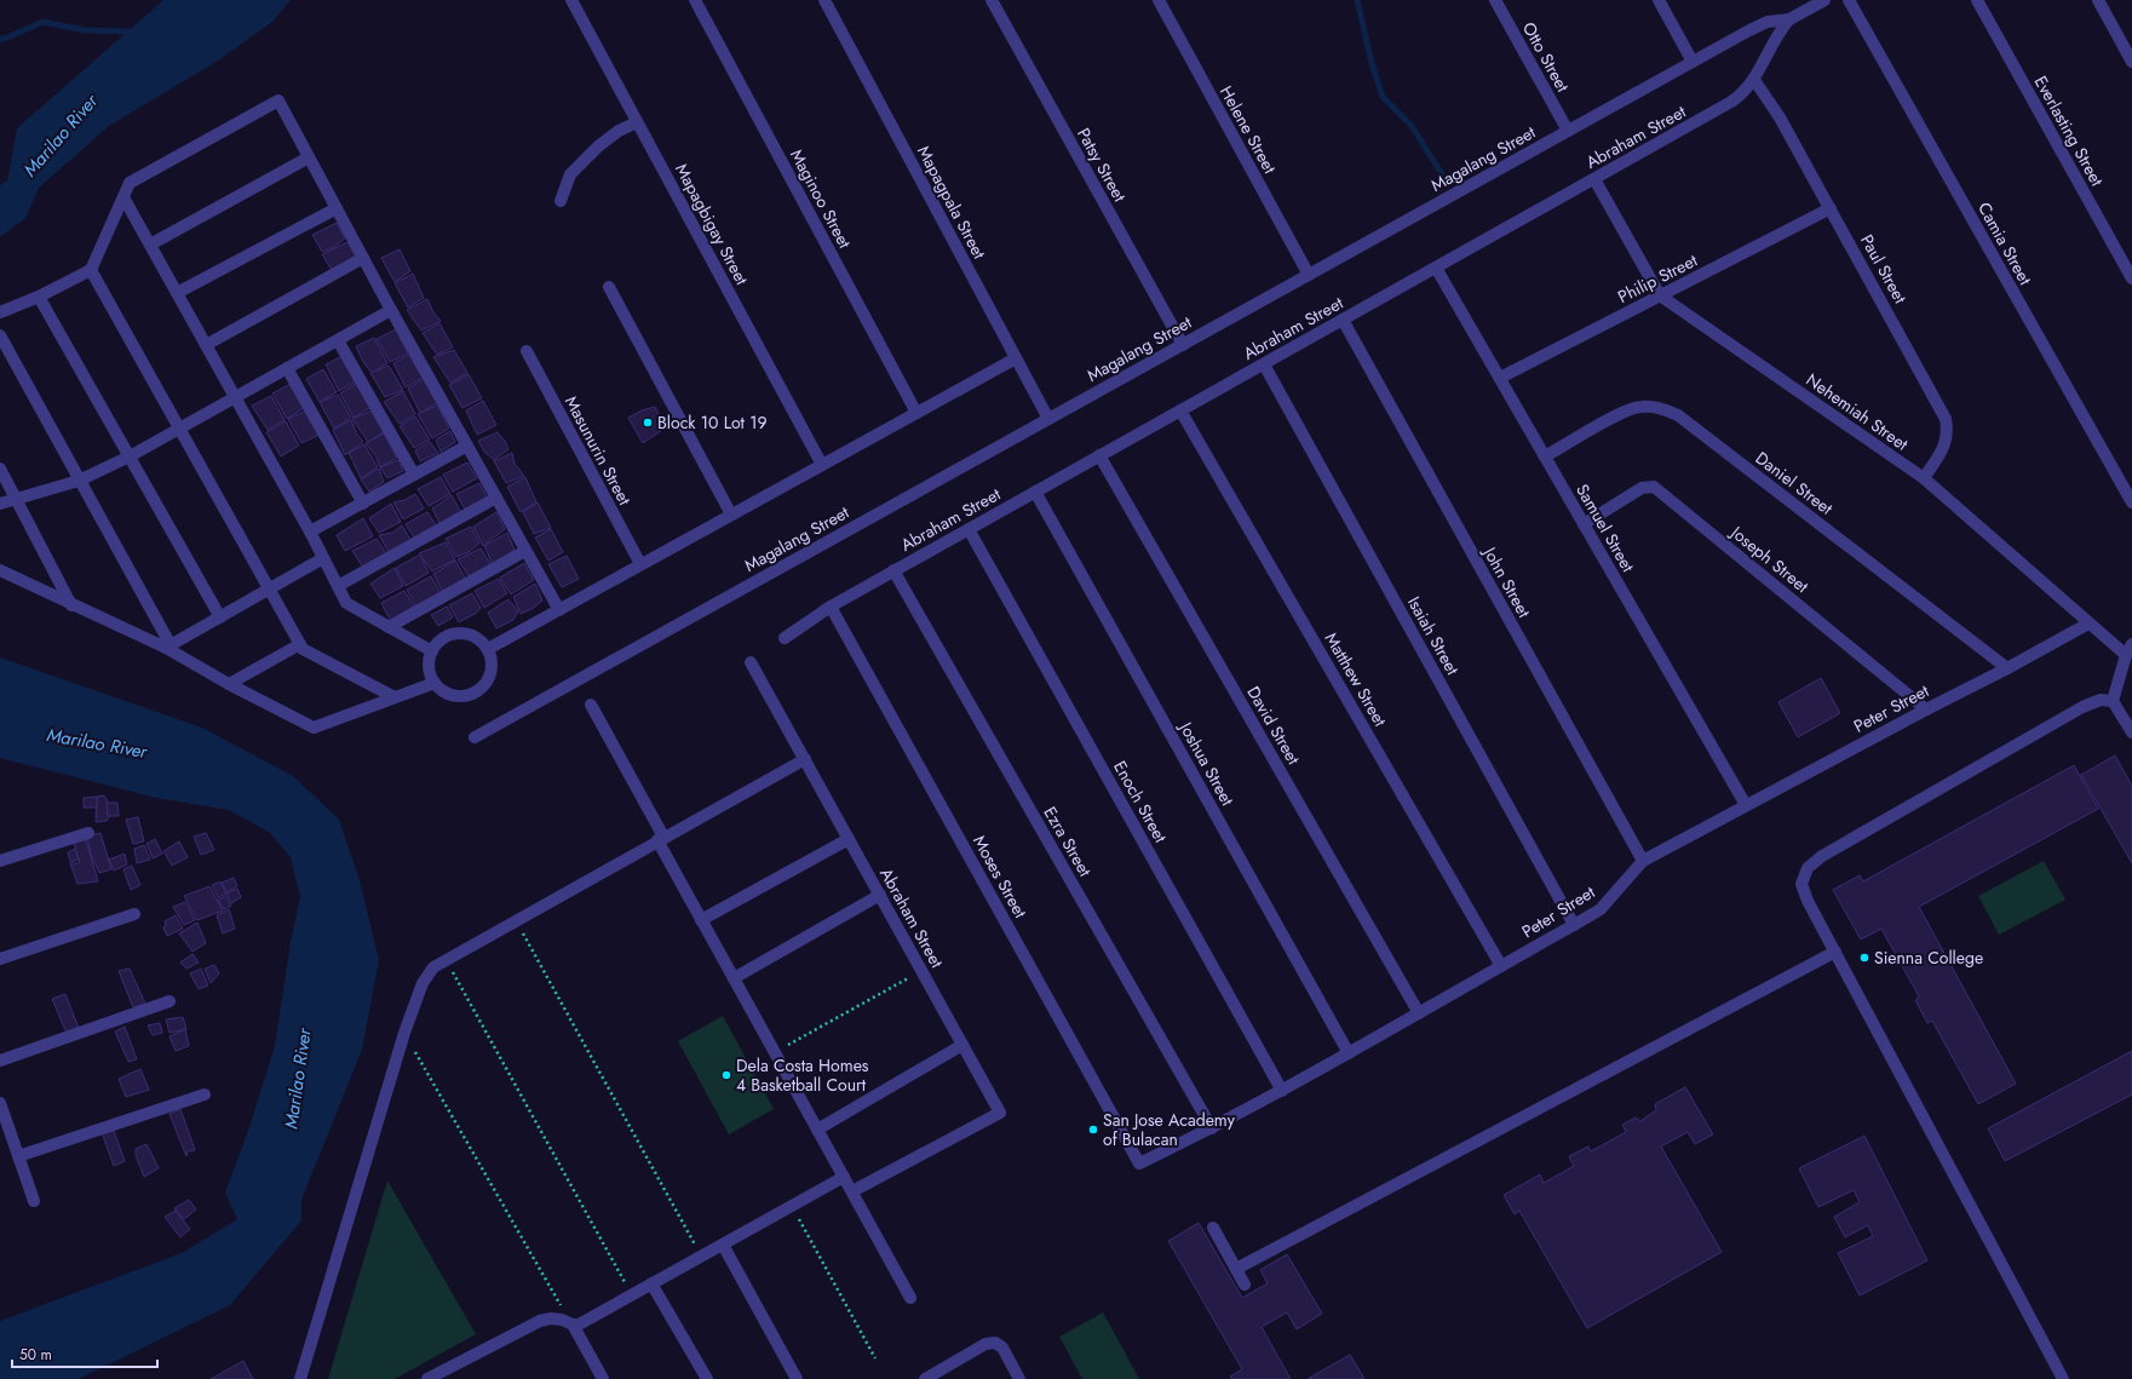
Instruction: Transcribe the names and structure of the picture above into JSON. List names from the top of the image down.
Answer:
{
  "streets": {
    "street": [
      "Otto Street",
      "Helene Street",
      "Everlasting Street",
      "Abraham Street",
      "Magalang Street",
      "Patsy Street",
      "Maginoo Street",
      "Mapagpala Street",
      "Mapagbigay Street",
      "Camia Street",
      "Paul Street",
      "Philip Street",
      "Nehemiah Street",
      "Masunurin Street",
      "Daniel Street",
      "Samuel Street",
      "Joseph Street",
      "John Street",
      "Isaiah Street",
      "Matthew Street",
      "Peter Street",
      "David Street",
      "Joshua Street",
      "Enoch Street",
      "Ezra Street",
      "Moses Street"
    ]
  },
  "crossings": [
    ["Otto Street", "Magalang Street"],
    ["Helene Street", "Magalang Street"],
    ["Abraham Street", "Magalang Street"],
    ["Abraham Street", "Paul Street"],
    ["Abraham Street", "Nehemiah Street"],
    ["Abraham Street", "Samuel Street"],
    ["Abraham Street", "John Street"],
    ["Abraham Street", "Isaiah Street"],
    ["Abraham Street", "Matthew Street"],
    ["Abraham Street", "David Street"],
    ["Abraham Street", "Joshua Street"],
    ["Abraham Street", "Enoch Street"],
    ["Abraham Street", "Ezra Street"],
    ["Abraham Street", "Moses Street"],
    ["Magalang Street", "Patsy Street"],
    ["Magalang Street", "Mapagpala Street"],
    ["Paul Street", "Philip Street"],
    ["Paul Street", "Nehemiah Street"],
    ["Philip Street", "Nehemiah Street"],
    ["Philip Street", "Samuel Street"],
    ["Nehemiah Street", "Peter Street"],
    ["Daniel Street", "Samuel Street"],
    ["Daniel Street", "Peter Street"],
    ["Samuel Street", "Joseph Street"],
    ["Samuel Street", "Peter Street"],
    ["Joseph Street", "Peter Street"],
    ["John Street", "Peter Street"],
    ["Isaiah Street", "Peter Street"],
    ["Matthew Street", "Peter Street"],
    ["Peter Street", "David Street"],
    ["Peter Street", "Joshua Street"],
    ["Peter Street", "Enoch Street"],
    ["Peter Street", "Ezra Street"],
    ["Peter Street", "Moses Street"]
  ],
  "water": ["Marilao River"],
  "places": [
    "Block 10 Lot 19",
    "Sienna College",
    "Dela Costa Homes 4 Basketball Court",
    "San Jose Academy of Bulacan"
  ],
  "scale_bar": "50 m"
}
